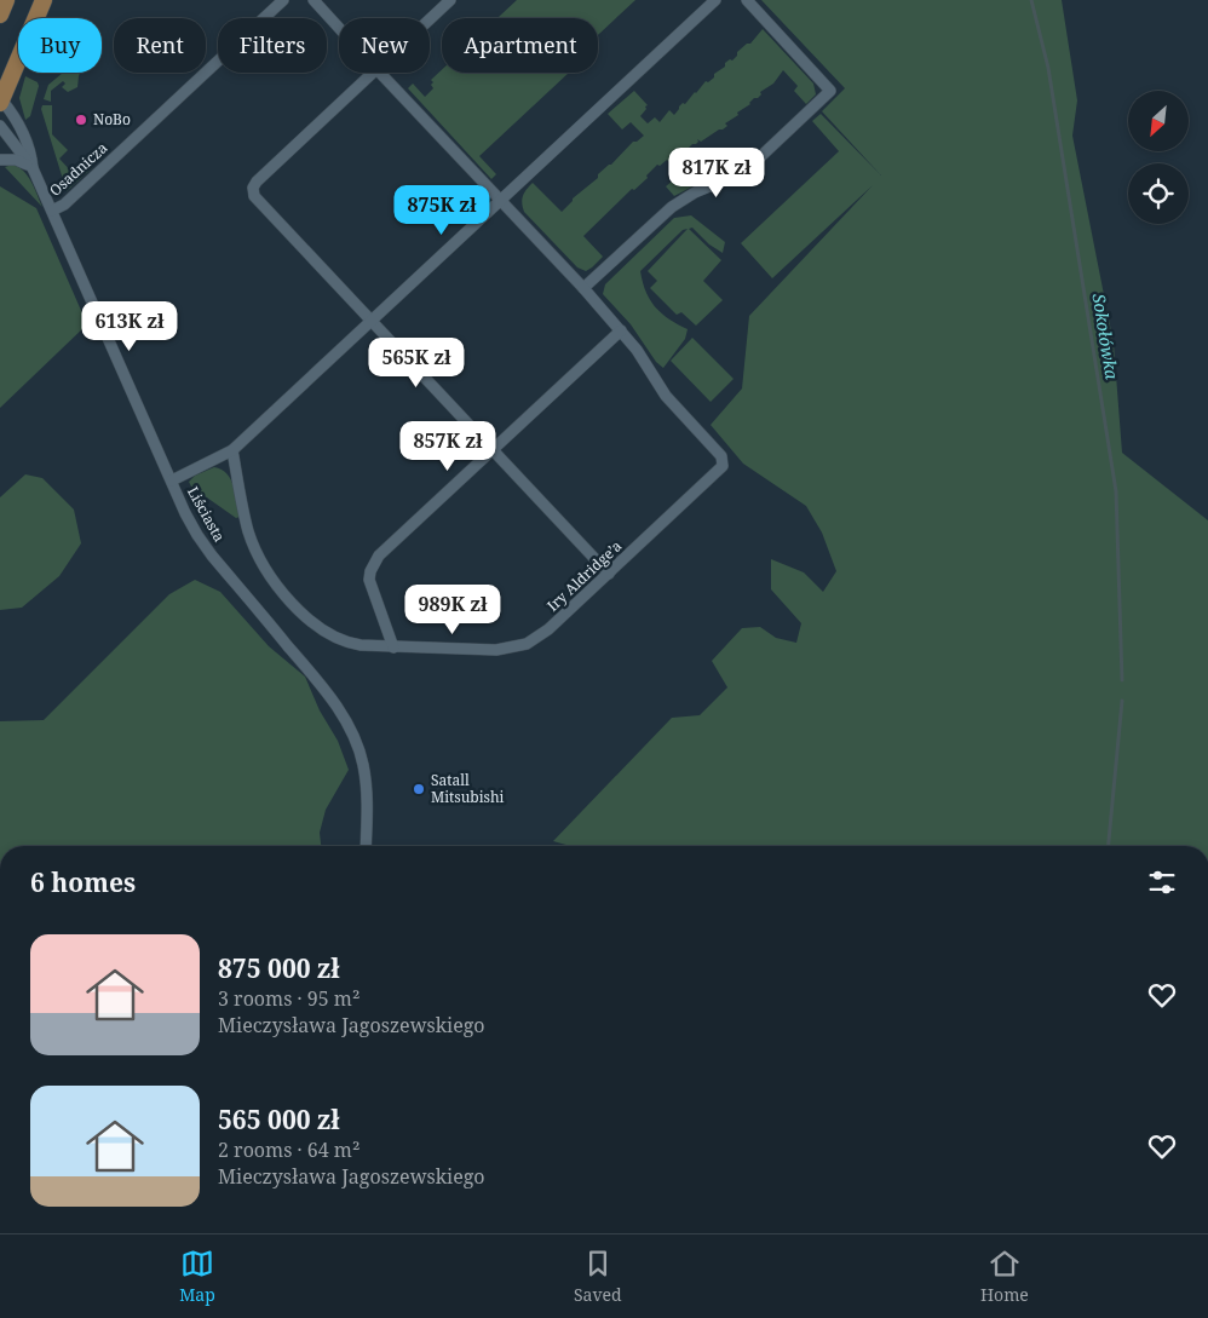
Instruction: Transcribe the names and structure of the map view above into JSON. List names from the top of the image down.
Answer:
{
  "streets": {
    "street": ["Osadnicza", "Liściasta", "Iry Aldridge’a"]
  },
  "crossings": [
    ["Osadnicza", "Liściasta"]
  ],
  "water": ["Sokołówka"],
  "places": ["NoBo", "Satall Mitsubishi"],
  "north": "bottom left",
  "page": {
    "chip": [
      "Buy",
      "Rent",
      "Filters",
      "New",
      "Apartment"
    ],
    "price": [
      "817K zł",
      "875K zł",
      "613K zł",
      "565K zł",
      "857K zł",
      "989K zł"
    ],
    "heading": "6 homes",
    "list": [
      {
        "name": "875 000 zł",
        "note": "3 rooms · 95 m² · Mieczysława Jagoszewskiego"
      },
      {
        "name": "565 000 zł",
        "note": "2 rooms · 64 m² · Mieczysława Jagoszewskiego"
      }
    ],
    "tabs": ["Map", "Saved", "Home"]
  }
}
